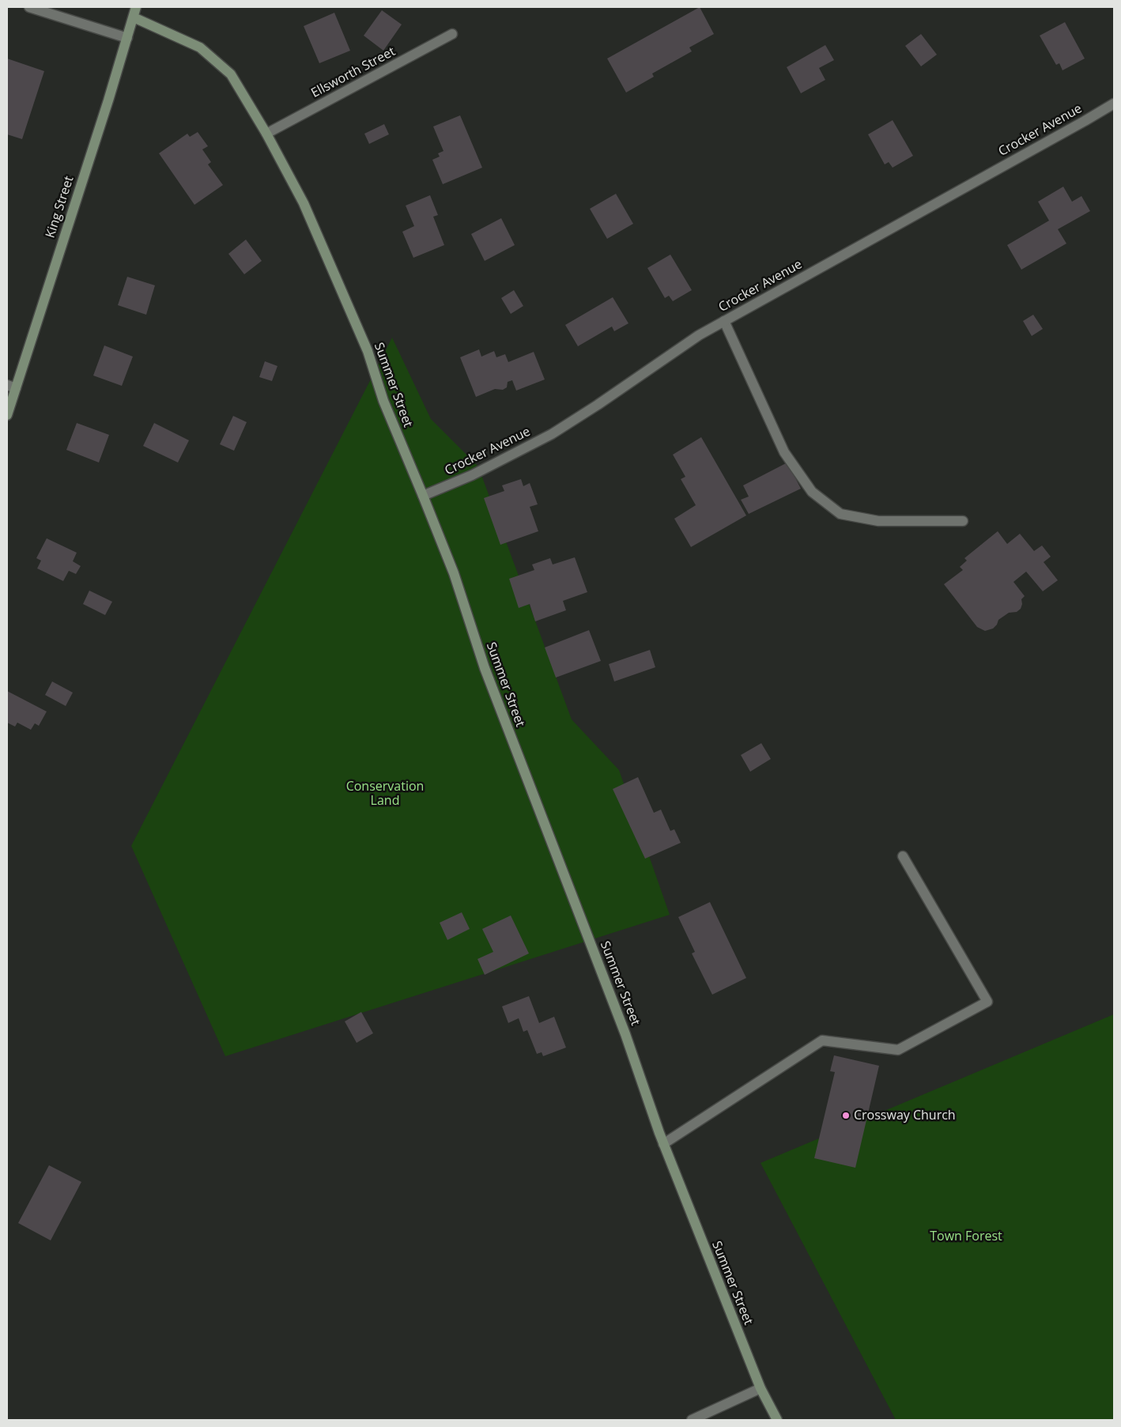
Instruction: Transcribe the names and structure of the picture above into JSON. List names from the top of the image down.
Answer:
{
  "streets": {
    "main road": ["King Street", "Summer Street"],
    "street": ["Ellsworth Street", "Crocker Avenue"]
  },
  "crossings": [
    ["Ellsworth Street", "Summer Street"],
    ["Crocker Avenue", "Summer Street"],
    ["King Street", "Summer Street"]
  ],
  "parks": ["Conservation Land", "Town Forest"],
  "places": ["Crossway Church"]
}
